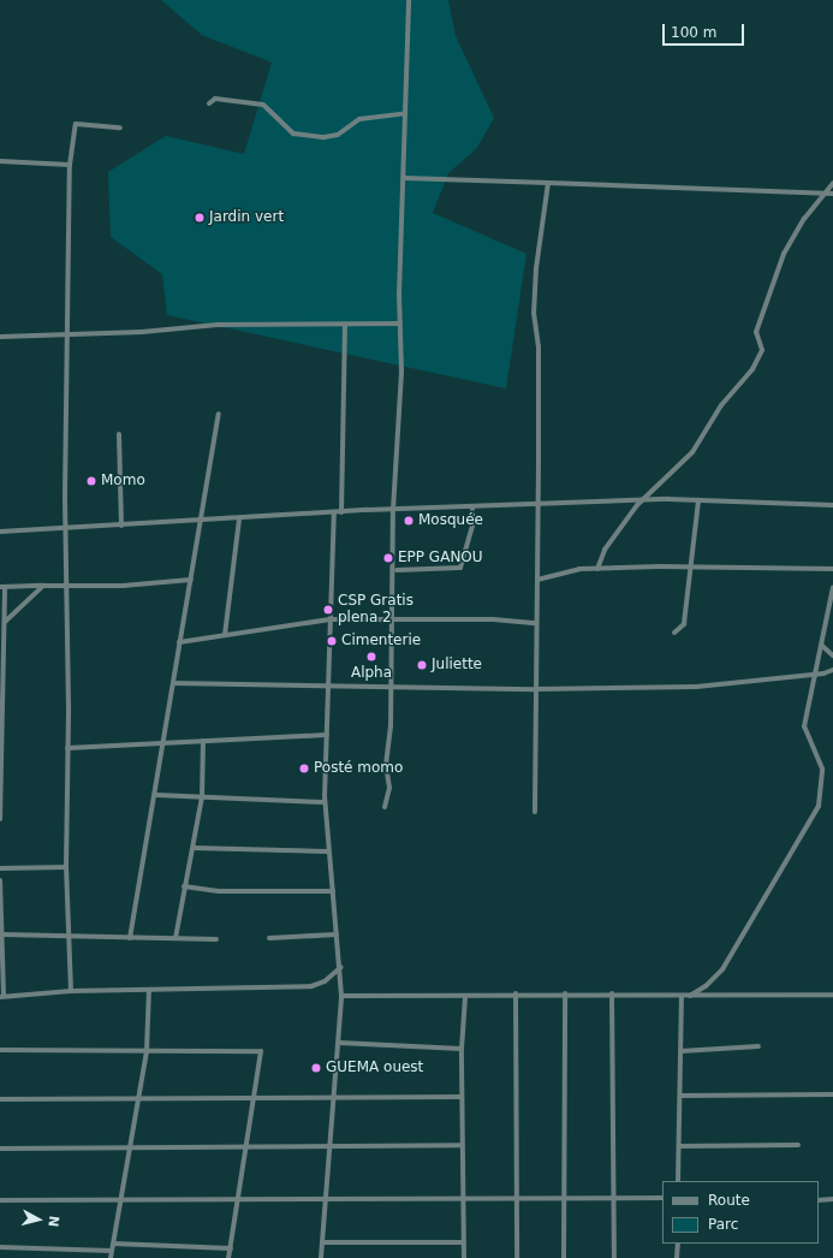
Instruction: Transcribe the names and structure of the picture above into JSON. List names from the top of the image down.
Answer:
{
  "places": [
    "Jardin vert",
    "Momo",
    "Mosquée",
    "EPP GANOU",
    "CSP Gratis plena 2",
    "Cimenterie",
    "Alpha",
    "Juliette",
    "Posté momo",
    "GUEMA ouest"
  ],
  "legend": ["Route", "Parc"],
  "scale_bar": "100 m",
  "north": "right"
}
